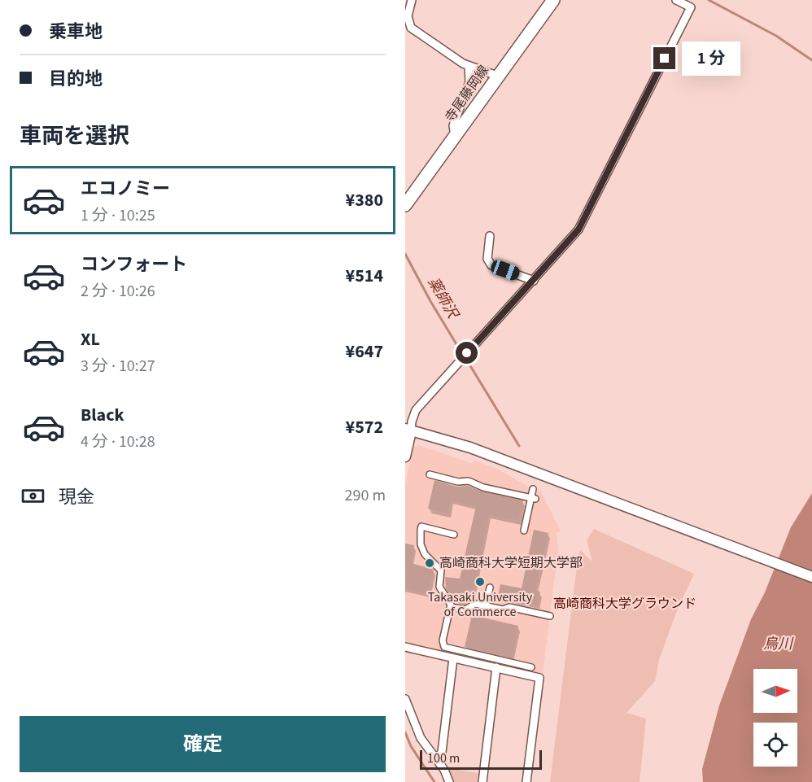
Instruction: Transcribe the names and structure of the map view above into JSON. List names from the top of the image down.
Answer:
{
  "streets": {
    "main road": ["寺尾藤岡線"]
  },
  "water": ["薬師沢", "烏川"],
  "parks": ["高崎商科大学グラウンド"],
  "places": ["高崎商科大学短期大学部", "Takasaki University of Commerce"],
  "scale_bar": "100 m",
  "north": "right",
  "page": {
    "banner": ["乗車地", "目的地"],
    "bubble": "1 分",
    "heading": "車両を選択",
    "list": [
      {
        "name": "エコノミー",
        "note": "1 分 · 10:25",
        "value": "¥380"
      },
      {
        "name": "コンフォート",
        "note": "2 分 · 10:26",
        "value": "¥514"
      },
      {
        "name": "XL",
        "note": "3 分 · 10:27",
        "value": "¥647"
      },
      {
        "name": "Black",
        "note": "4 分 · 10:28",
        "value": "¥572"
      }
    ],
    "pay": ["現金", "290 m"],
    "buttons": "確定",
    "scale": "100 m"
  }
}
